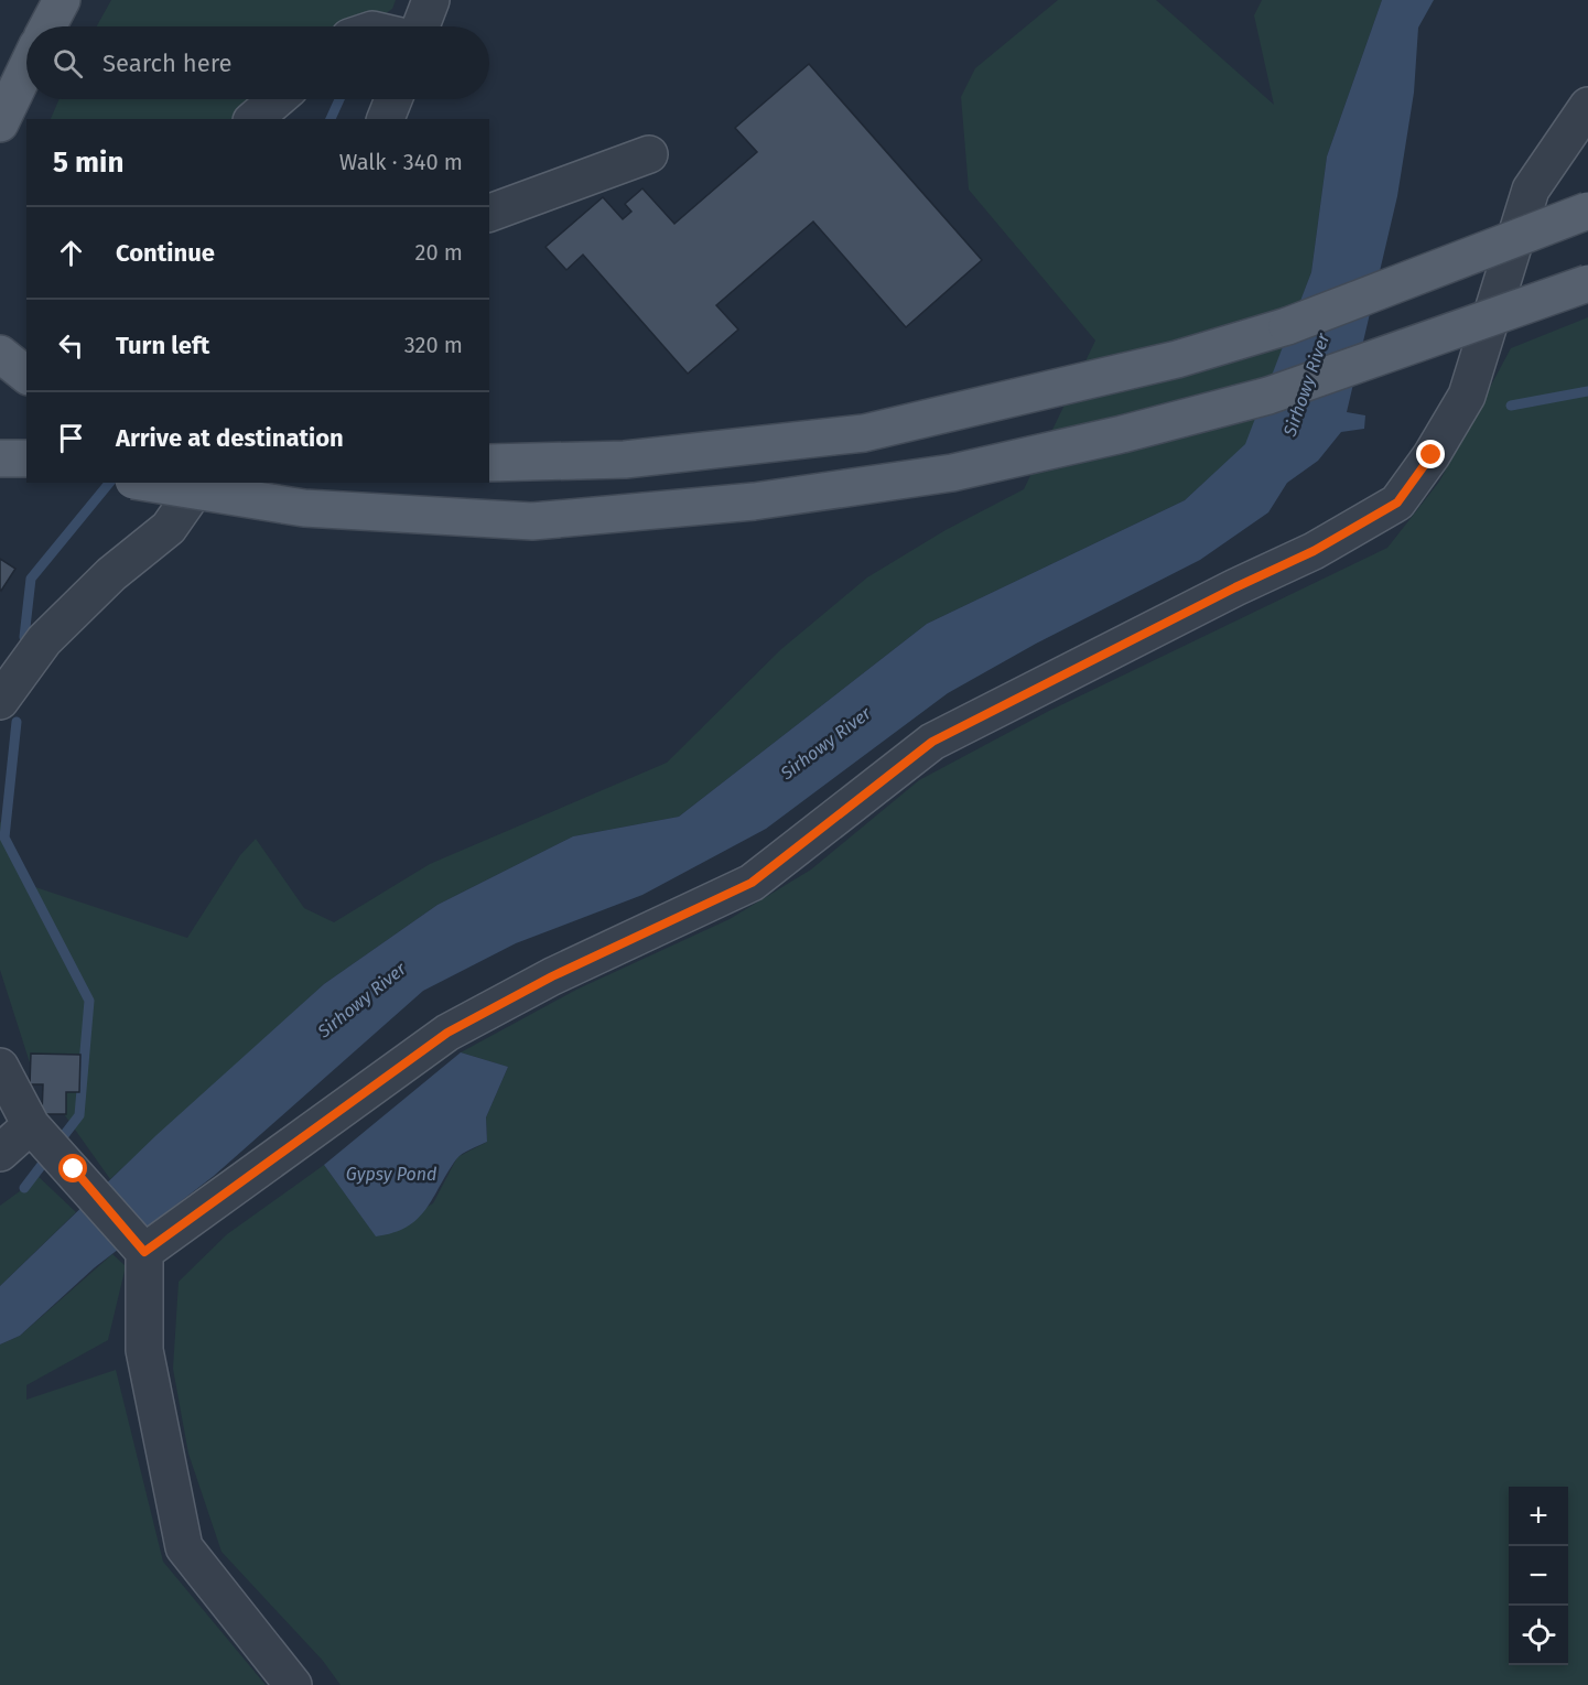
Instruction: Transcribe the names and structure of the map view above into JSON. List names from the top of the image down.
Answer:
{
  "water": ["Sirhowy River", "Gypsy Pond"],
  "page": {
    "search": "Search here",
    "heading": ["5 min", "Walk · 340 m"],
    "list": [
      ["Continue", "20 m"],
      ["Turn left", "320 m"],
      "Arrive at destination"
    ],
    "map_buttons": ["+", "−"]
  }
}
